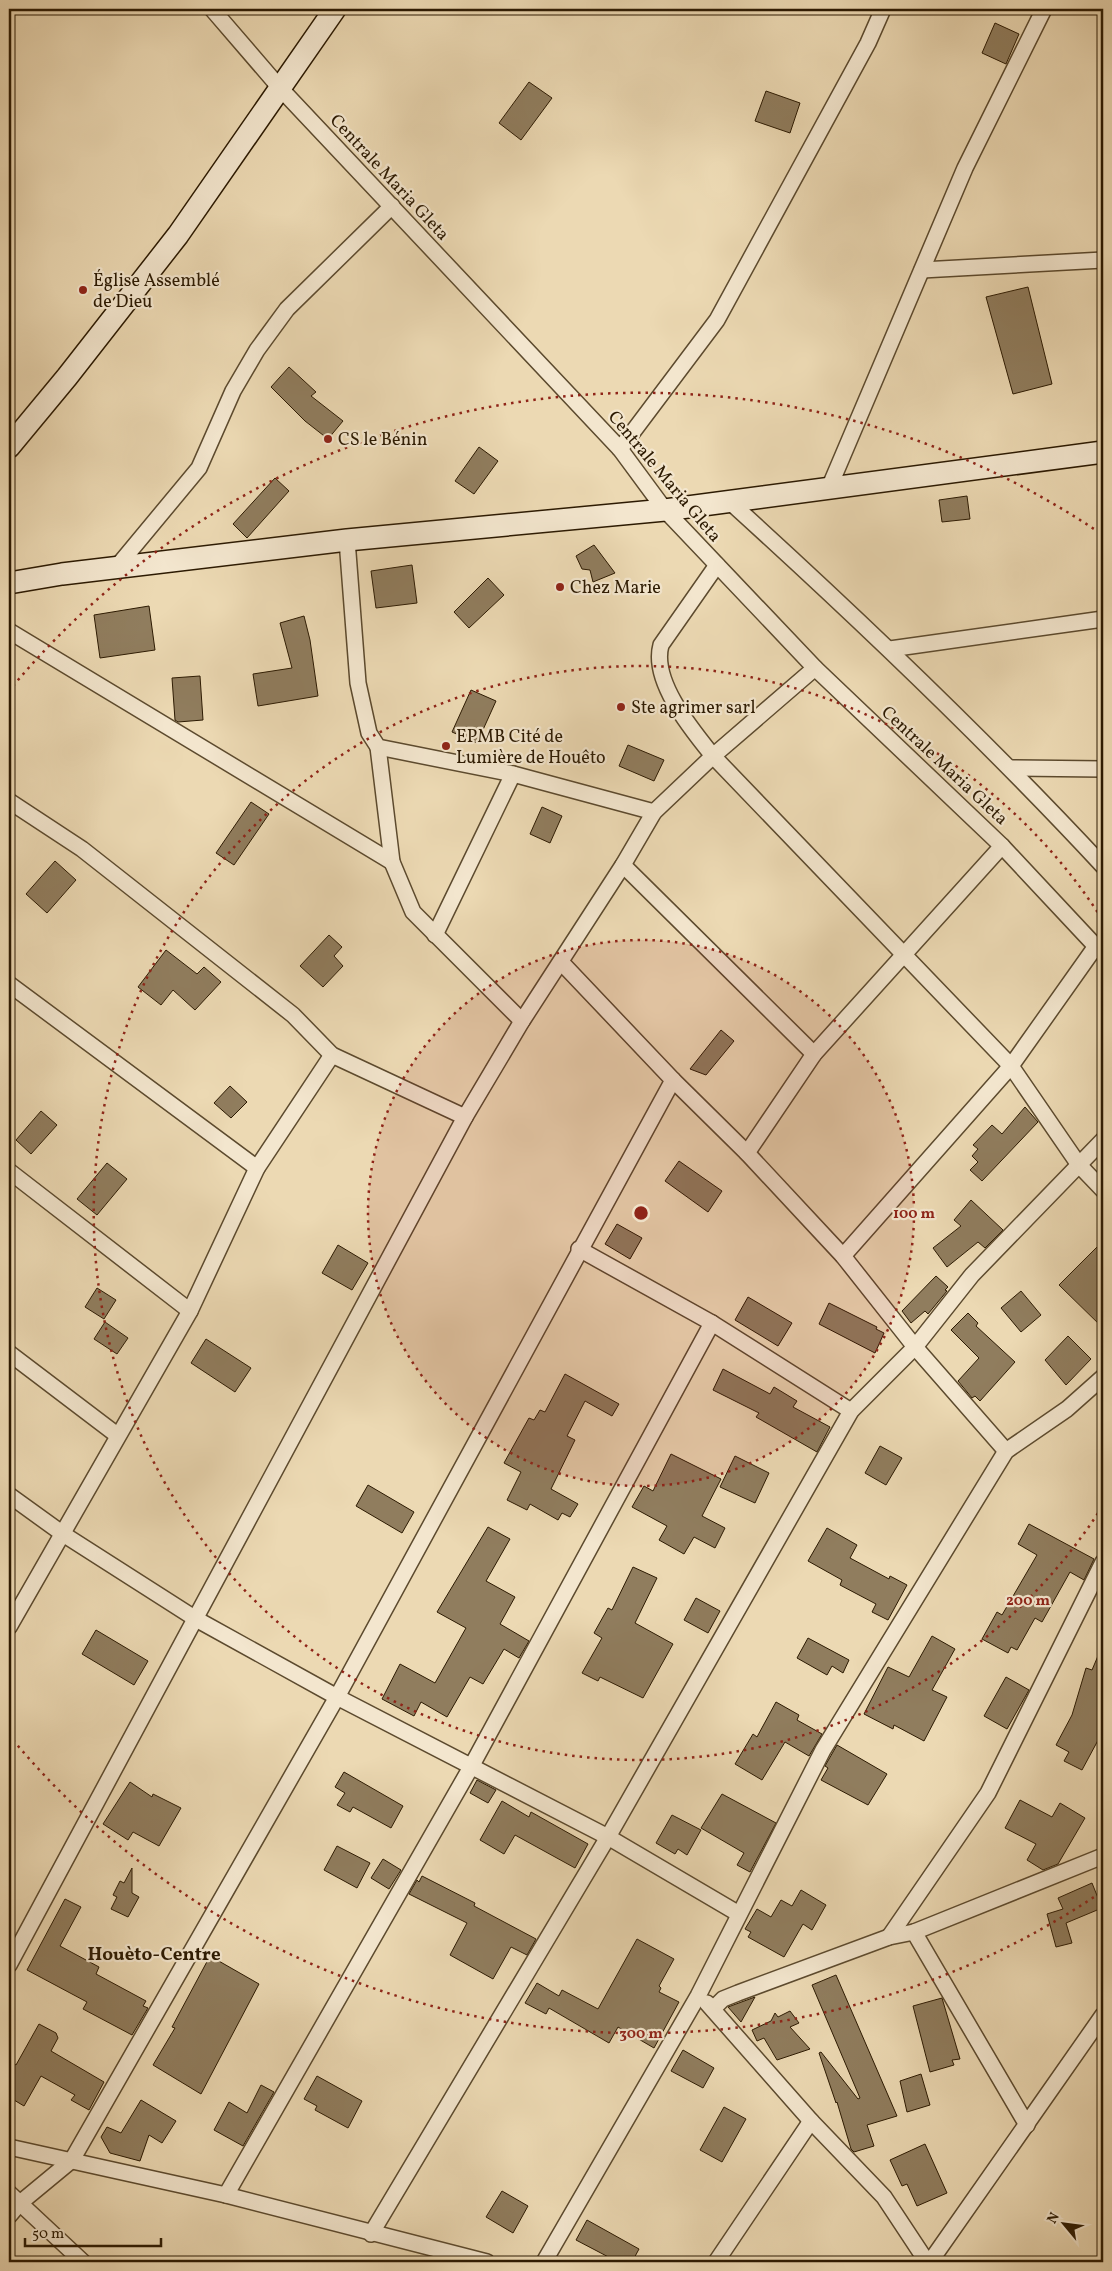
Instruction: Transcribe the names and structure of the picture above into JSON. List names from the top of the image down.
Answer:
{
  "streets": {
    "street": ["Centrale Maria Gleta"]
  },
  "districts": ["Houèto-Centre"],
  "places": [
    "Église Assemblé de Dieu",
    "CS le Bénin",
    "Chez Marie",
    "Ste agrimer sarl",
    "EPMB Cité de Lumière de Houêto"
  ],
  "scale_bar": "50 m",
  "north": "top left",
  "rings": ["100 m", "200 m", "300 m"]
}
